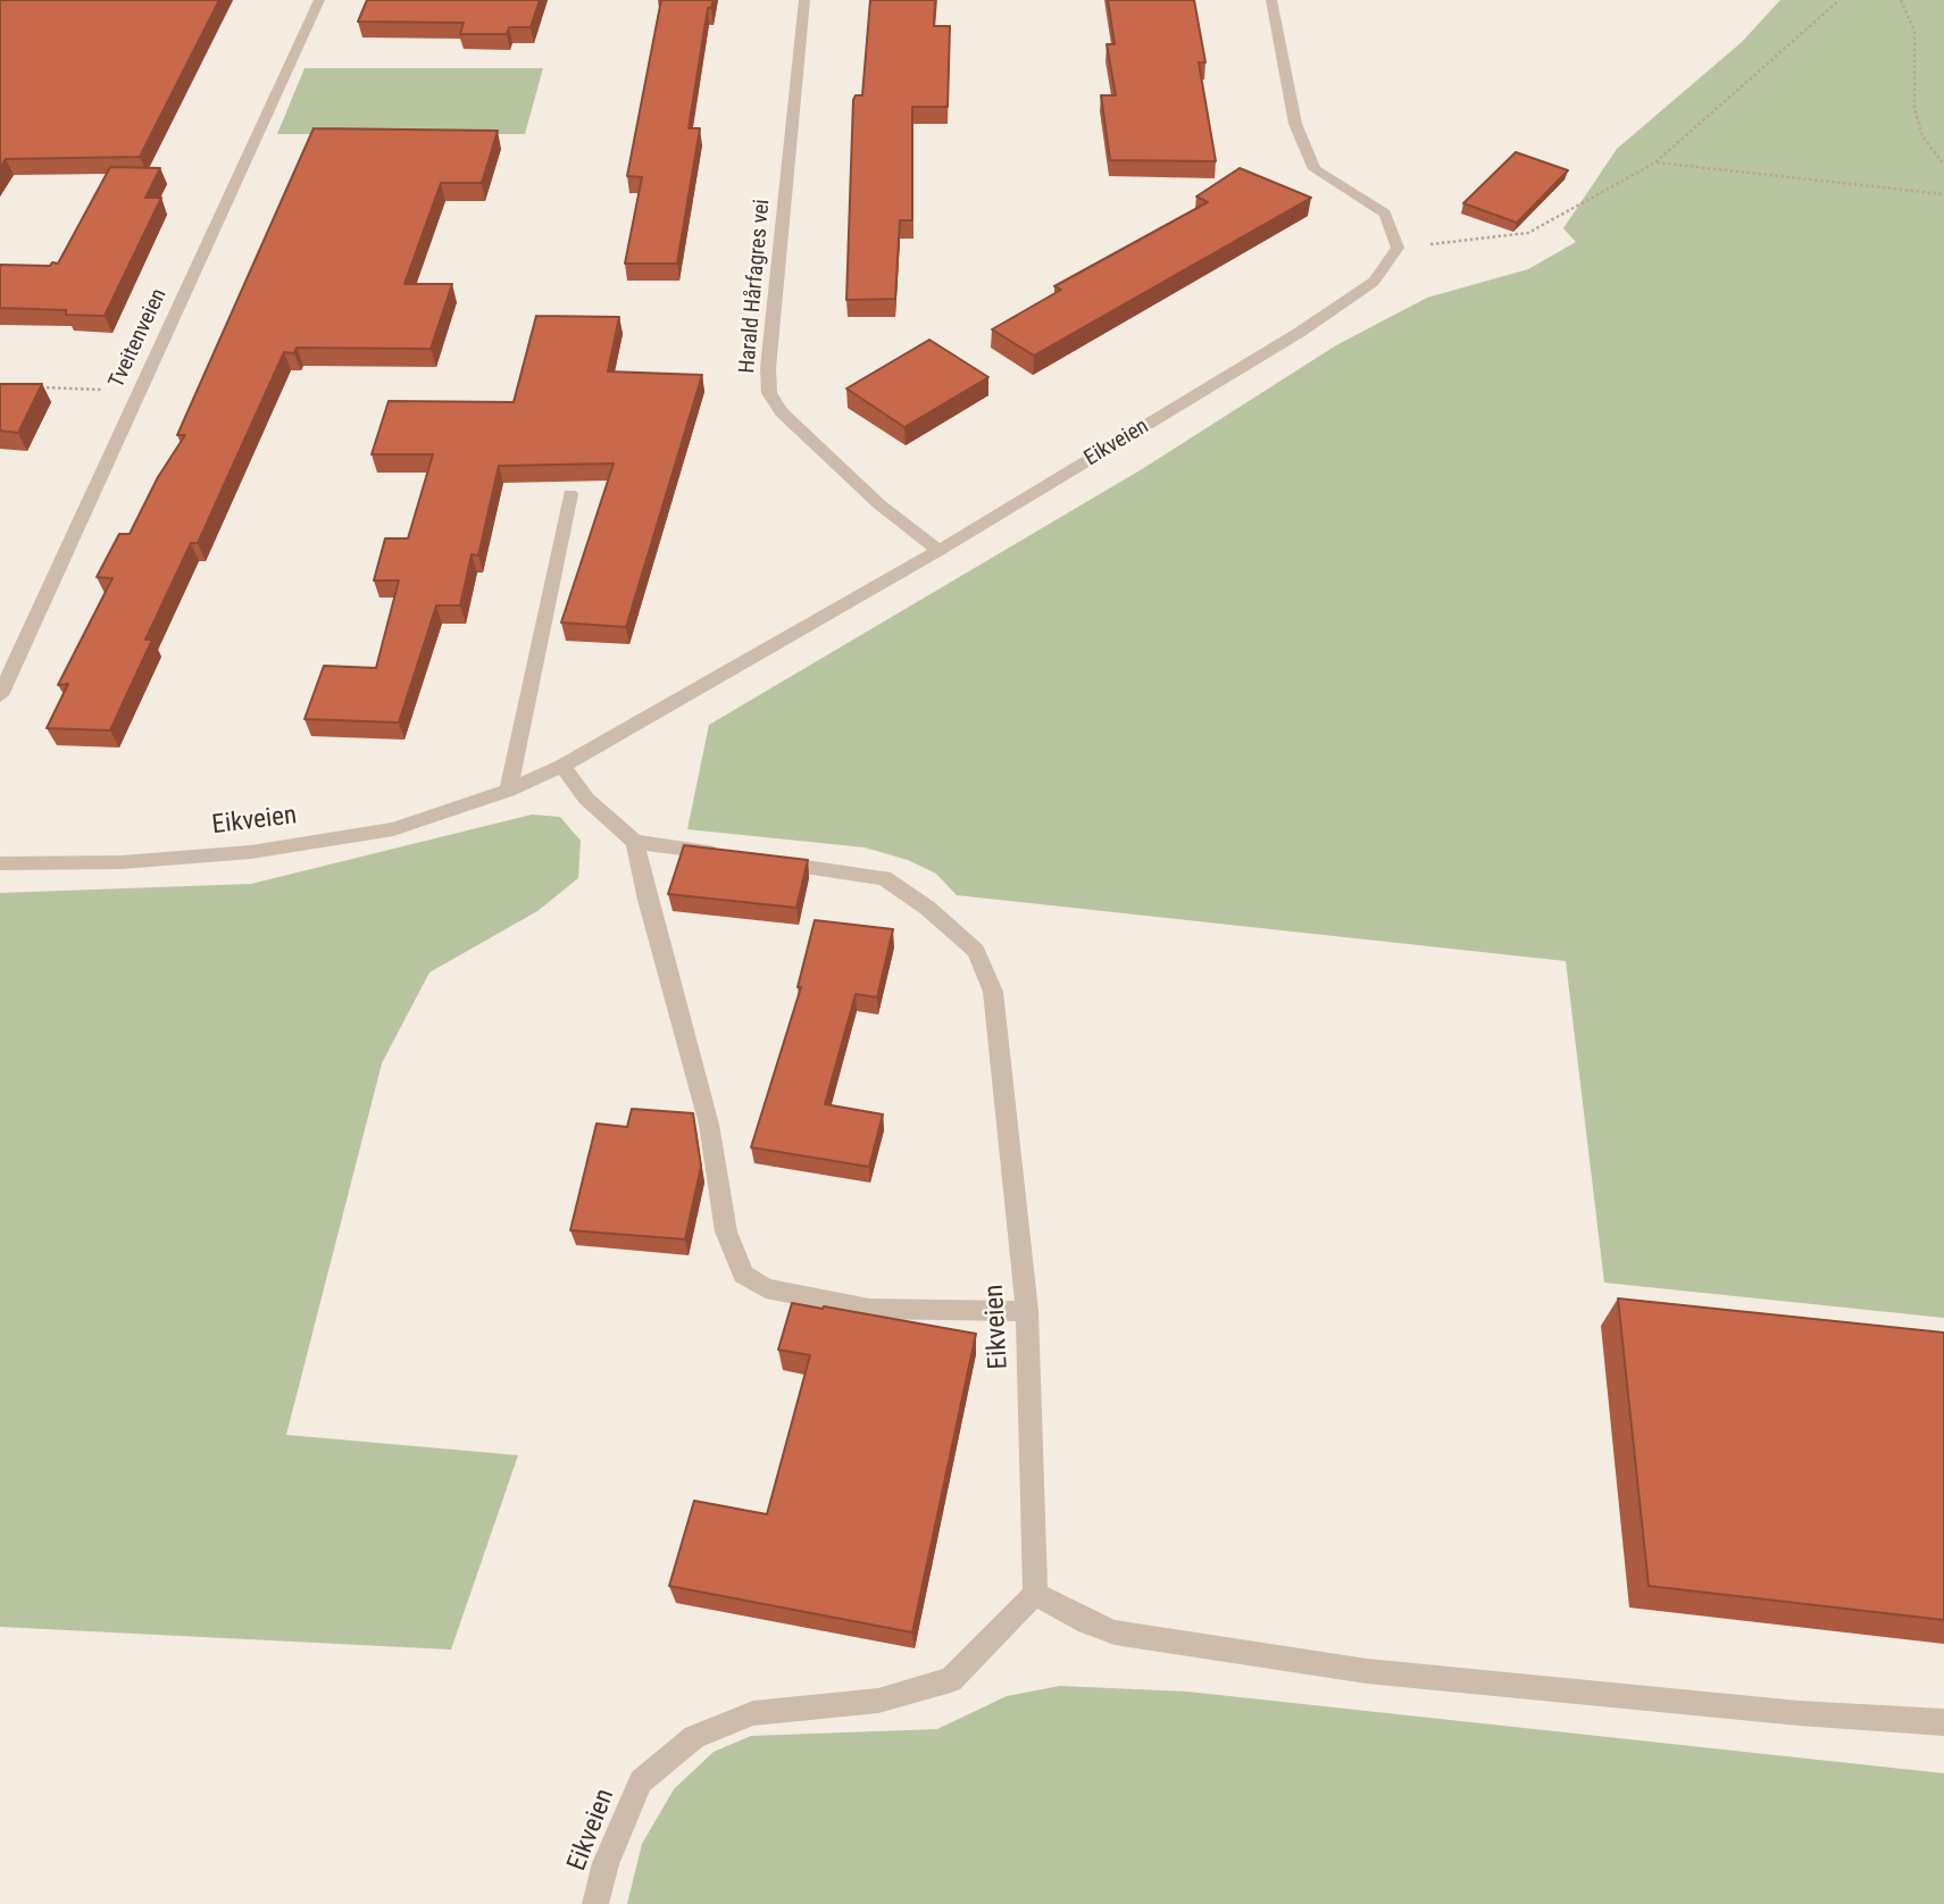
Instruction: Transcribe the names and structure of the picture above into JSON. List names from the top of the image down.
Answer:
{
  "streets": {
    "street": ["Harald Hårfagres vei", "Tveitenveien", "Eikveien"]
  },
  "crossings": [
    ["Harald Hårfagres vei", "Eikveien"]
  ]
}
